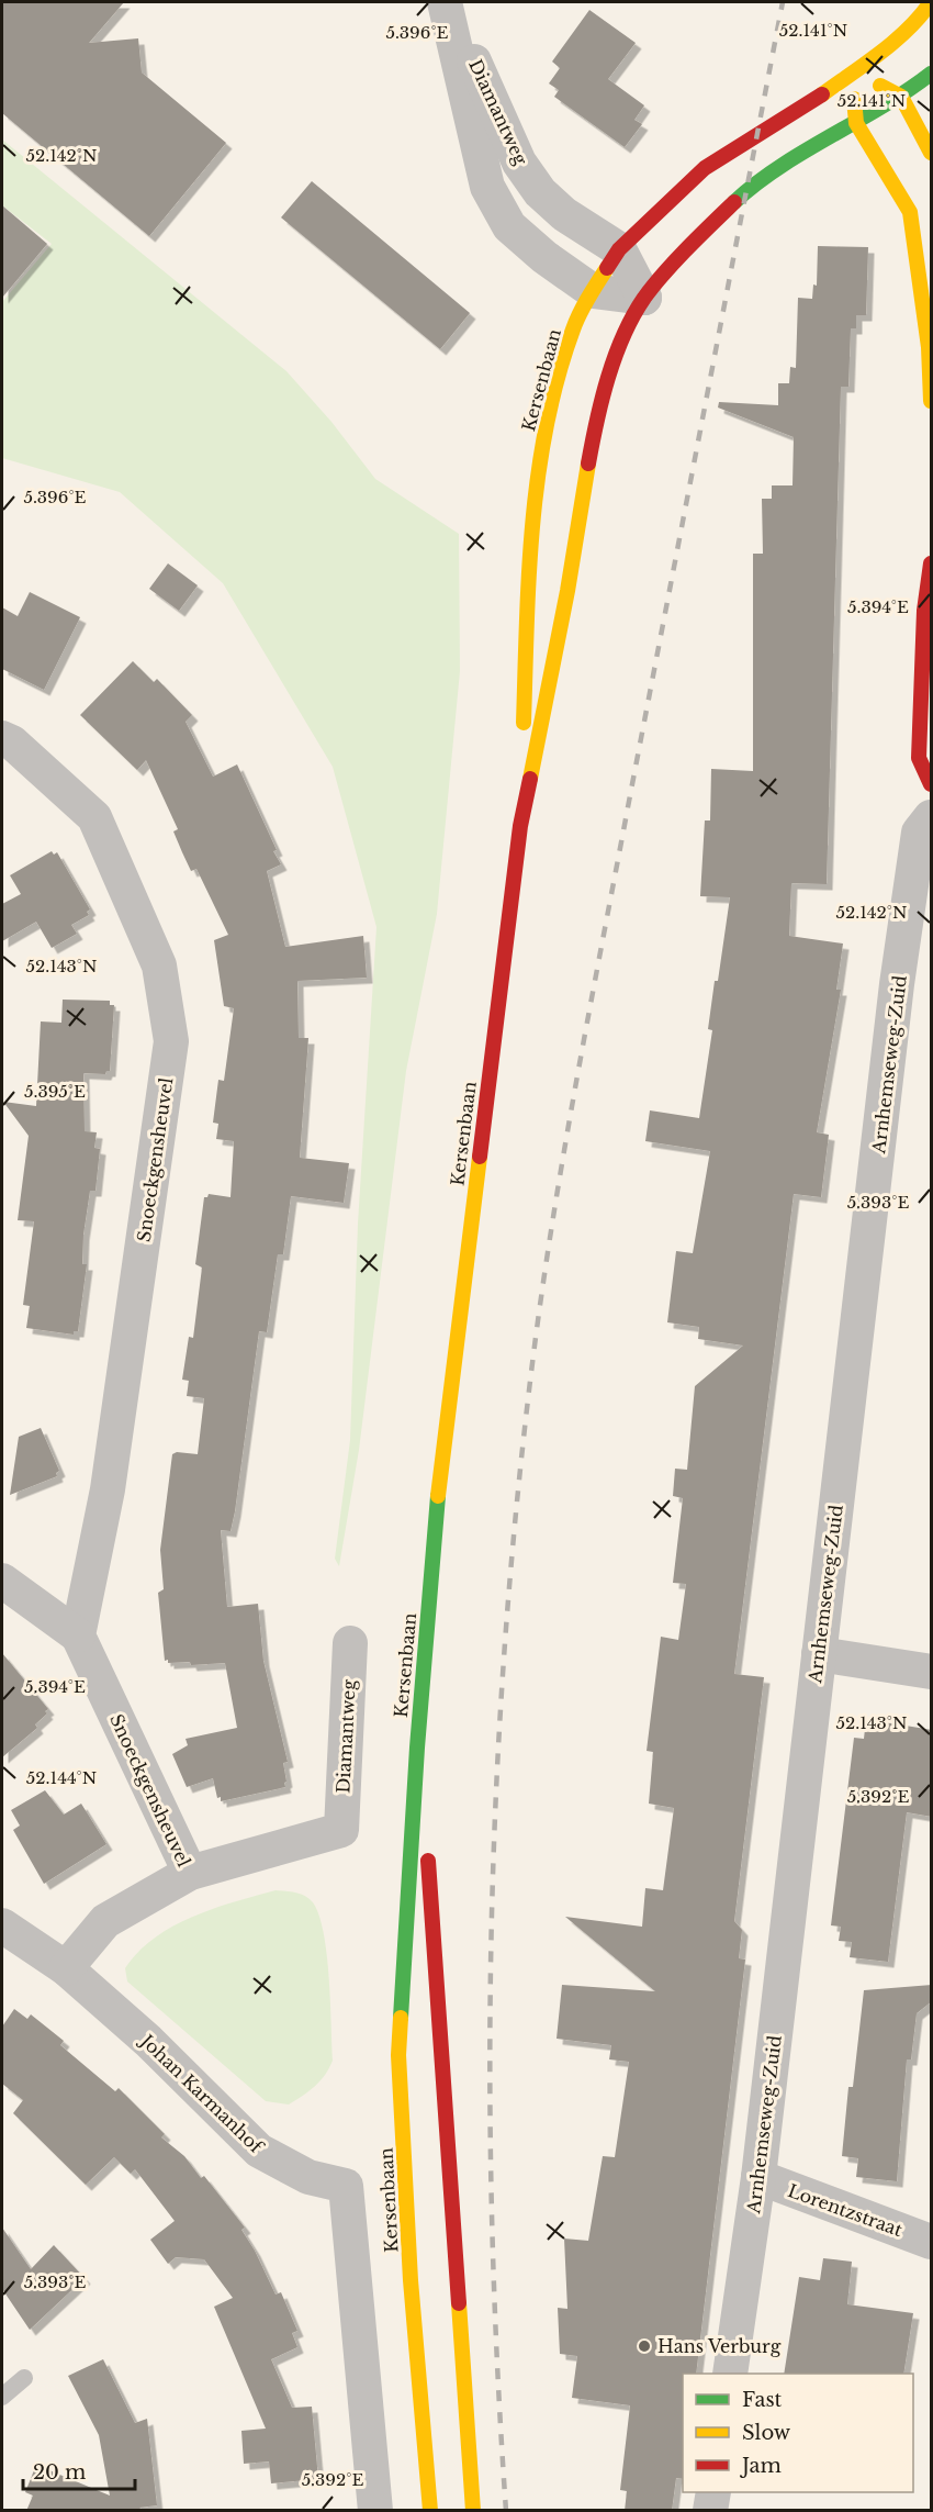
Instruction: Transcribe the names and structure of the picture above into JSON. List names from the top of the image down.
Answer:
{
  "streets": {
    "main road": ["Kersenbaan"],
    "street": [
      "Diamantweg",
      "Arnhemseweg-Zuid",
      "Snoeckgensheuvel",
      "Johan Karmanhof",
      "Lorentzstraat"
    ]
  },
  "crossings": [
    ["Diamantweg", "Kersenbaan"],
    ["Diamantweg", "Snoeckgensheuvel"],
    ["Arnhemseweg-Zuid", "Lorentzstraat"]
  ],
  "places": ["Hans Verburg"],
  "legend": ["Fast", "Slow", "Jam"],
  "scale_bar": "20 m",
  "coordinates": [
    "52.141°N",
    "5.396°E",
    "52.142°N",
    "5.394°E",
    "52.143°N",
    "5.395°E",
    "5.393°E",
    "52.144°N",
    "5.392°E"
  ]
}
